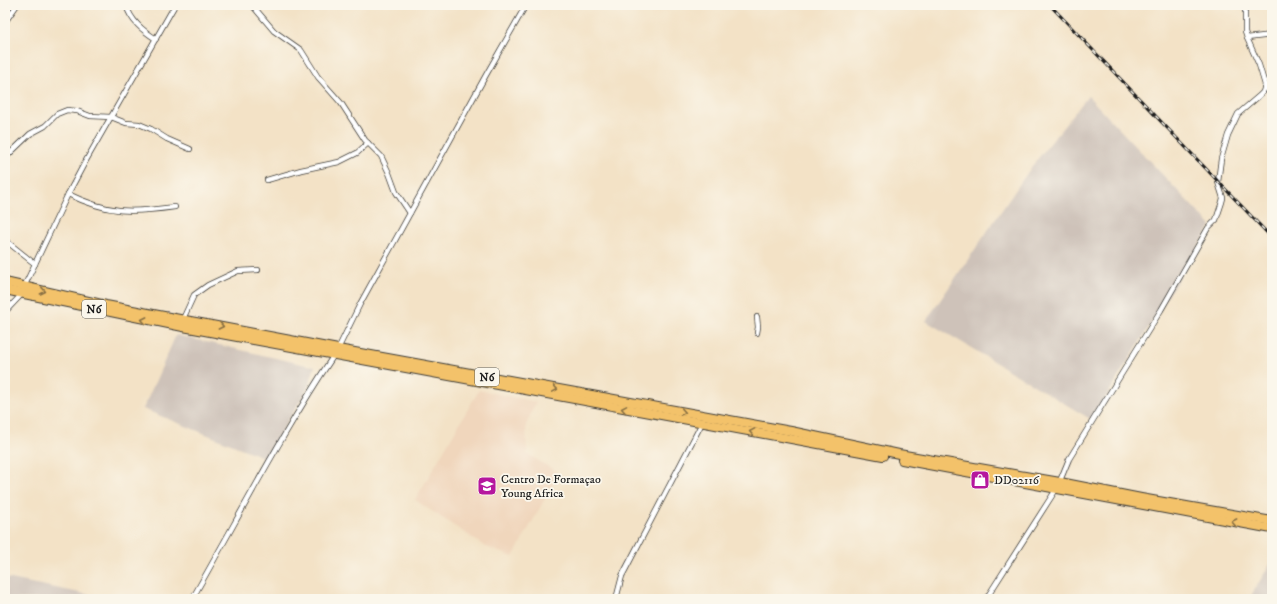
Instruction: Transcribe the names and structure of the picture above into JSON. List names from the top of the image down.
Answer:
{
  "streets": {
    "highway": ["N6"]
  },
  "places": {
    "shop": ["DD02116"],
    "school or university": ["Centro De Formaçao Young Africa"]
  }
}
